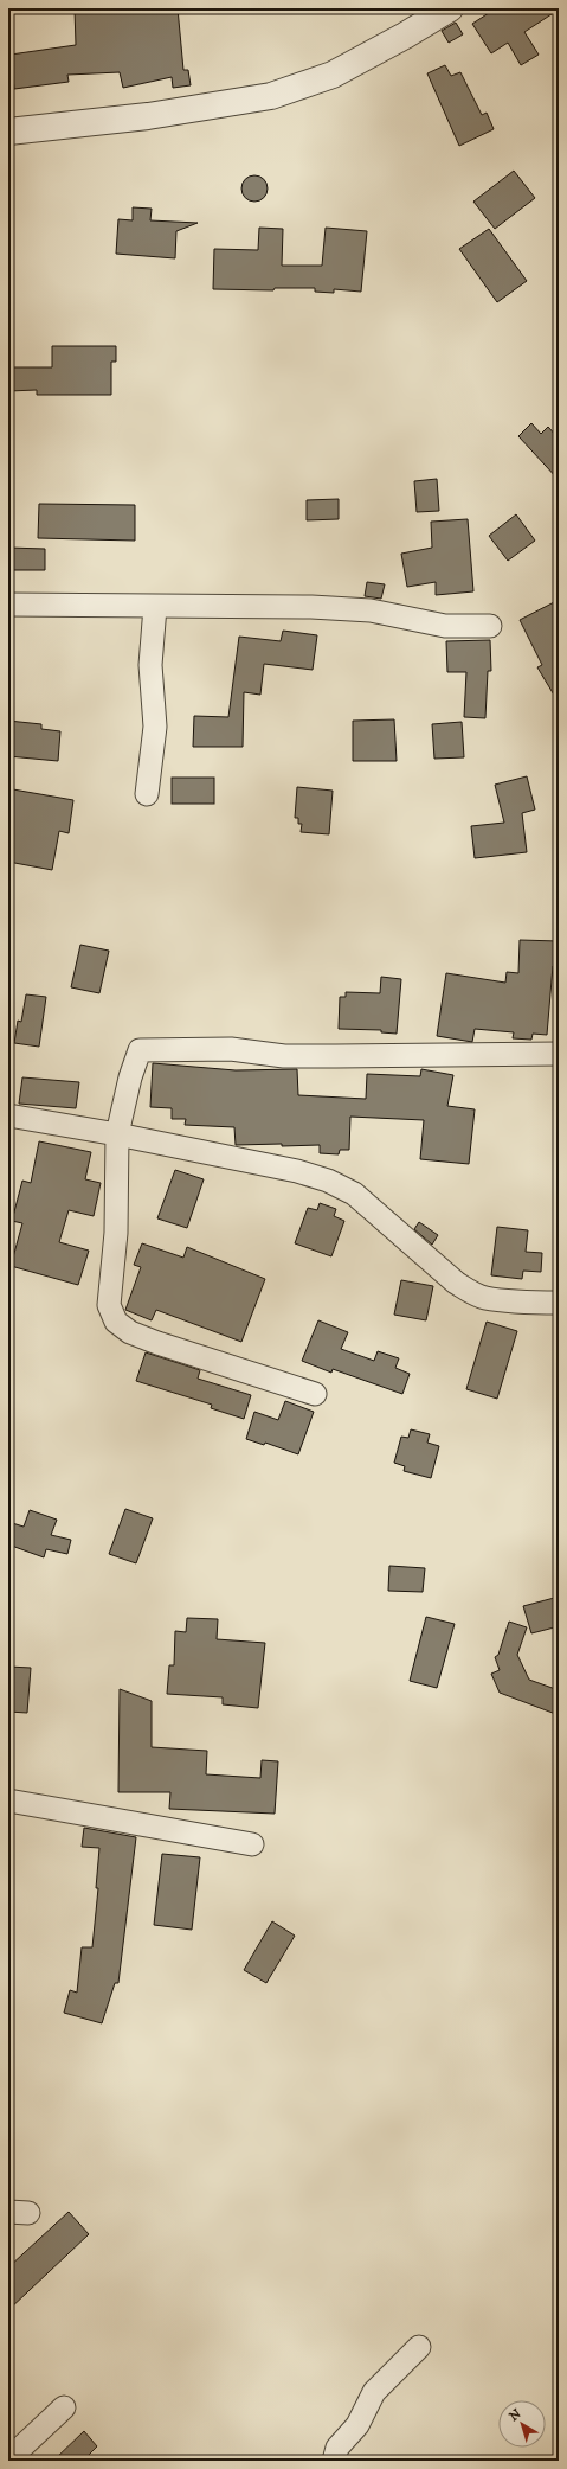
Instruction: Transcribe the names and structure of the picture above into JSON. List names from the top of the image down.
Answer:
{
  "north": "top left"
}
